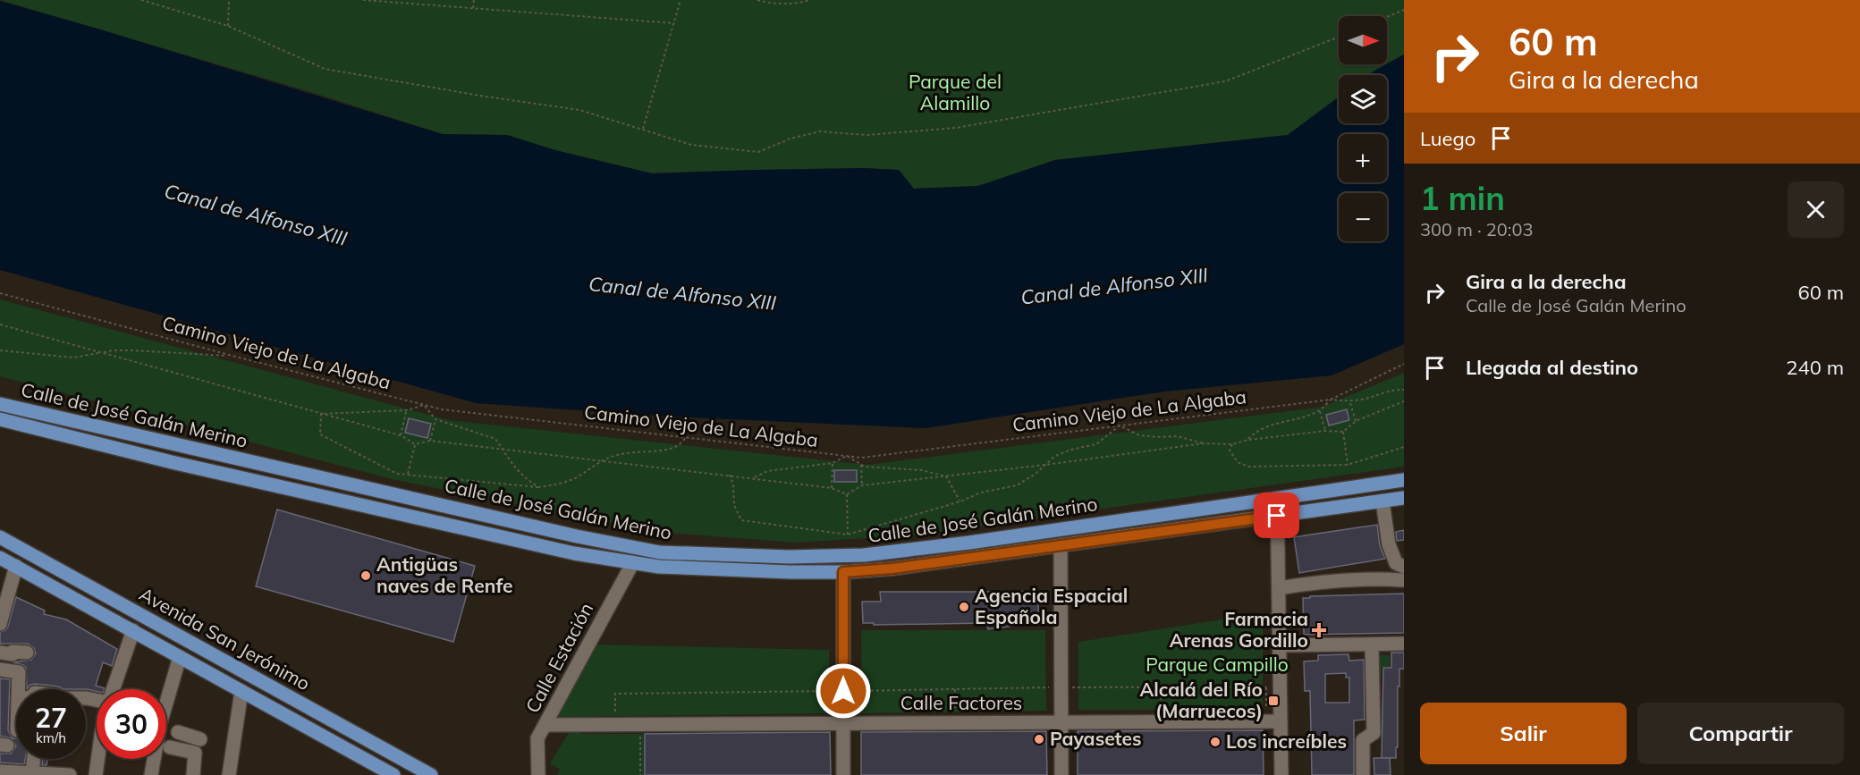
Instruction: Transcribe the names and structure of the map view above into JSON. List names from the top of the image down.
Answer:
{
  "streets": {
    "main road": ["Calle de José Galán Merino", "Avenida San Jerónimo"],
    "street": ["Calle Estación", "Calle Factores"],
    "path": ["Camino Viejo de La Algaba"]
  },
  "crossings": [
    ["Calle de José Galán Merino", "Calle Estación"],
    ["Calle Estación", "Calle Factores"]
  ],
  "water": ["Canal de Alfonso XIII"],
  "parks": ["Parque del Alamillo", "Parque Campillo"],
  "places": {
    "other": [
      "Antigüas naves de Renfe",
      "Agencia Espacial Española",
      "Payasetes",
      "Los increíbles"
    ],
    "health": ["Farmacia Arenas Gordillo"],
    "transit": ["Alcalá del Río (Marruecos)"]
  },
  "north": "right",
  "page": {
    "turn": ["60 m", "Gira a la derecha"],
    "map_buttons": ["+", "−"],
    "then": "Luego",
    "heading": ["1 min", "300 m · 20:03"],
    "list": [
      {
        "name": "Gira a la derecha",
        "note": "Calle de José Galán Merino",
        "value": "60 m"
      },
      {
        "name": "Llegada al destino",
        "value": "240 m"
      }
    ],
    "speed": "27 km/h",
    "limit": "30",
    "buttons": ["Salir", "Compartir"]
  }
}
